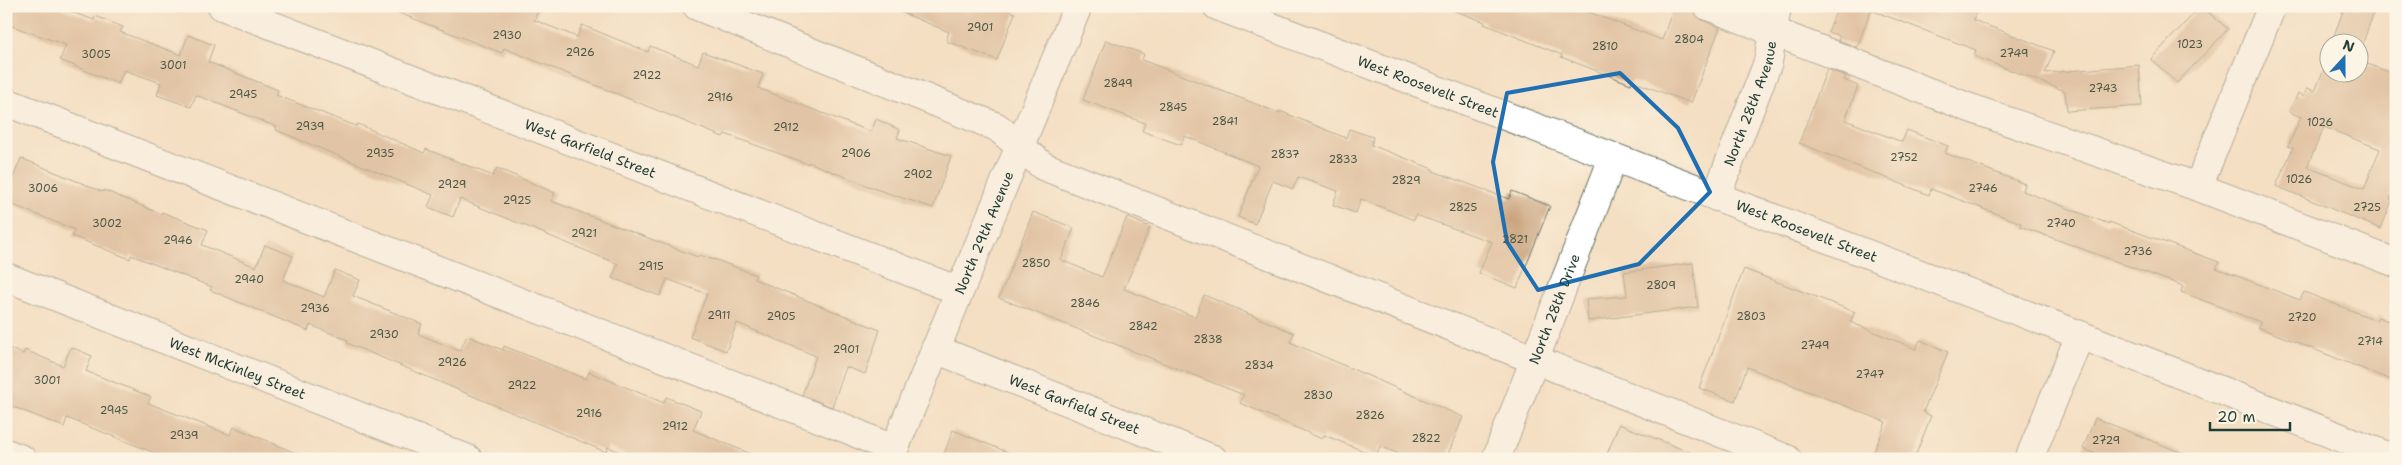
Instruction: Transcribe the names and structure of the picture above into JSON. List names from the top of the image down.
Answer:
{
  "streets": {
    "street": [
      "West Roosevelt Street",
      "North 28th Avenue",
      "West Garfield Street",
      "North 29th Avenue",
      "North 28th Drive",
      "West McKinley Street"
    ]
  },
  "crossings": [
    ["West Roosevelt Street", "North 28th Avenue"],
    ["West Roosevelt Street", "North 28th Drive"],
    ["West Garfield Street", "North 29th Avenue"]
  ],
  "house_numbers": [
    "2901",
    "2930",
    "2804",
    "1023",
    "2810",
    "2926",
    "2749",
    "3005",
    "3001",
    "2922",
    "2849",
    "2743",
    "2945",
    "2916",
    "2845",
    "2841",
    "1026",
    "2939",
    "2912",
    "2935",
    "2906",
    "2837",
    "2752",
    "2833",
    "2902",
    "1026",
    "2829",
    "2929",
    "3006",
    "2746",
    "2925",
    "2825",
    "2725",
    "3002",
    "2740",
    "2921",
    "2821",
    "2946",
    "2736",
    "2850",
    "2915",
    "2940",
    "2809",
    "2846",
    "2936",
    "2911",
    "2905",
    "2803",
    "2720",
    "2842",
    "2930",
    "2838",
    "2714",
    "2749",
    "2901",
    "2926",
    "2834",
    "2747",
    "3001",
    "2922",
    "2830",
    "2945",
    "2916",
    "2826",
    "2912",
    "2939",
    "2822",
    "2729"
  ],
  "scale_bar": "20 m",
  "north": "top"
}
